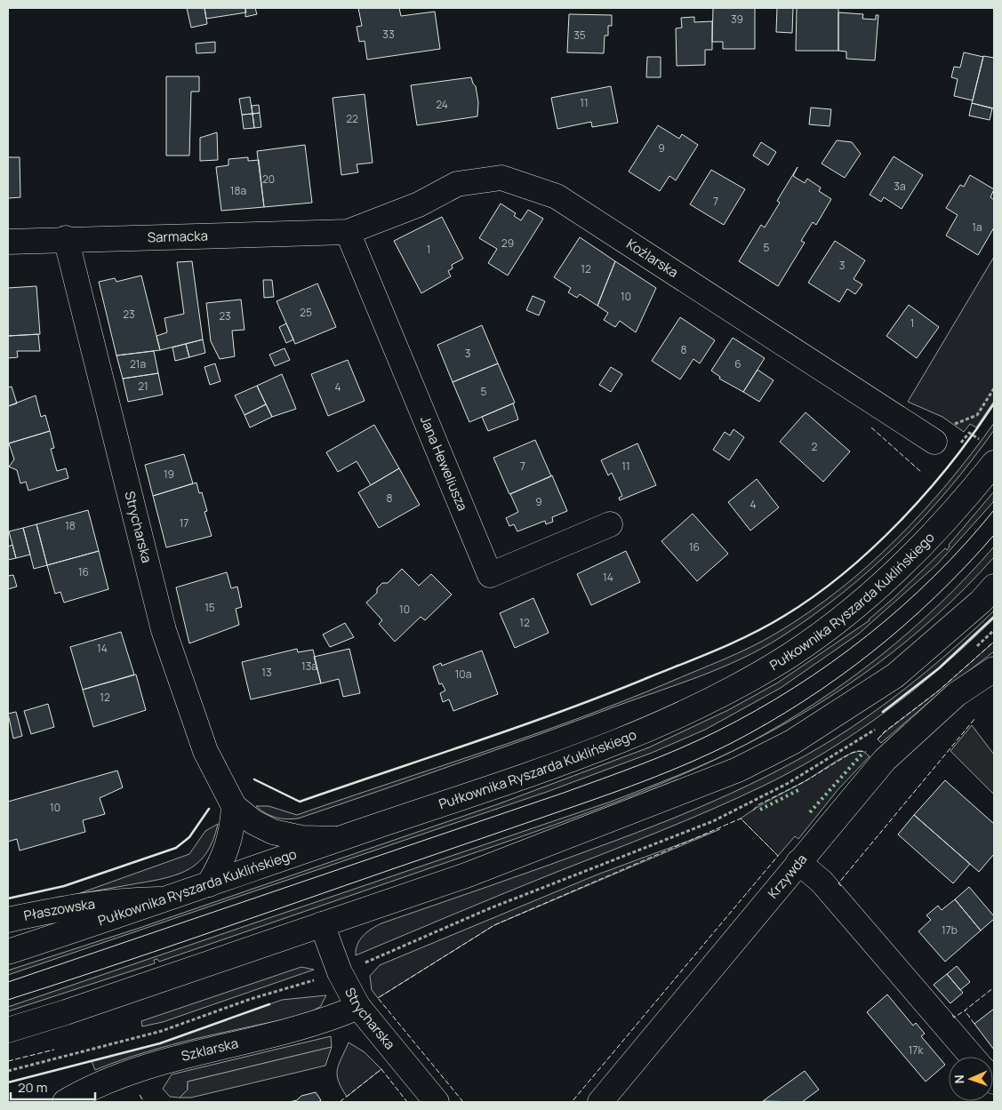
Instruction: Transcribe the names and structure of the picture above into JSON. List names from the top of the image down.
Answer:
{
  "streets": {
    "street": [
      "Sarmacka",
      "Koźlarska",
      "Jana Heweliusza",
      "Strycharska",
      "Pułkownika Ryszarda Kuklińskiego",
      "Krzywda",
      "Płaszowska",
      "Szklarska"
    ]
  },
  "crossings": [
    ["Sarmacka", "Koźlarska"],
    ["Sarmacka", "Jana Heweliusza"],
    ["Sarmacka", "Strycharska"],
    ["Koźlarska", "Jana Heweliusza"],
    ["Strycharska", "Pułkownika Ryszarda Kuklińskiego"],
    ["Strycharska", "Szklarska"],
    ["Pułkownika Ryszarda Kuklińskiego", "Płaszowska"]
  ],
  "house_numbers": [
    "39",
    "33",
    "35",
    "11",
    "24",
    "22",
    "9",
    "20",
    "3a",
    "18a",
    "7",
    "1a",
    "29",
    "5",
    "1",
    "3",
    "12",
    "10",
    "25",
    "23",
    "23",
    "1",
    "8",
    "3",
    "21a",
    "6",
    "21",
    "4",
    "5",
    "2",
    "7",
    "11",
    "19",
    "8",
    "9",
    "4",
    "17",
    "18",
    "16",
    "16",
    "14",
    "15",
    "10",
    "12",
    "14",
    "13a",
    "13",
    "10a",
    "12",
    "10",
    "17b",
    "17k"
  ],
  "scale_bar": "20 m",
  "north": "left"
}
